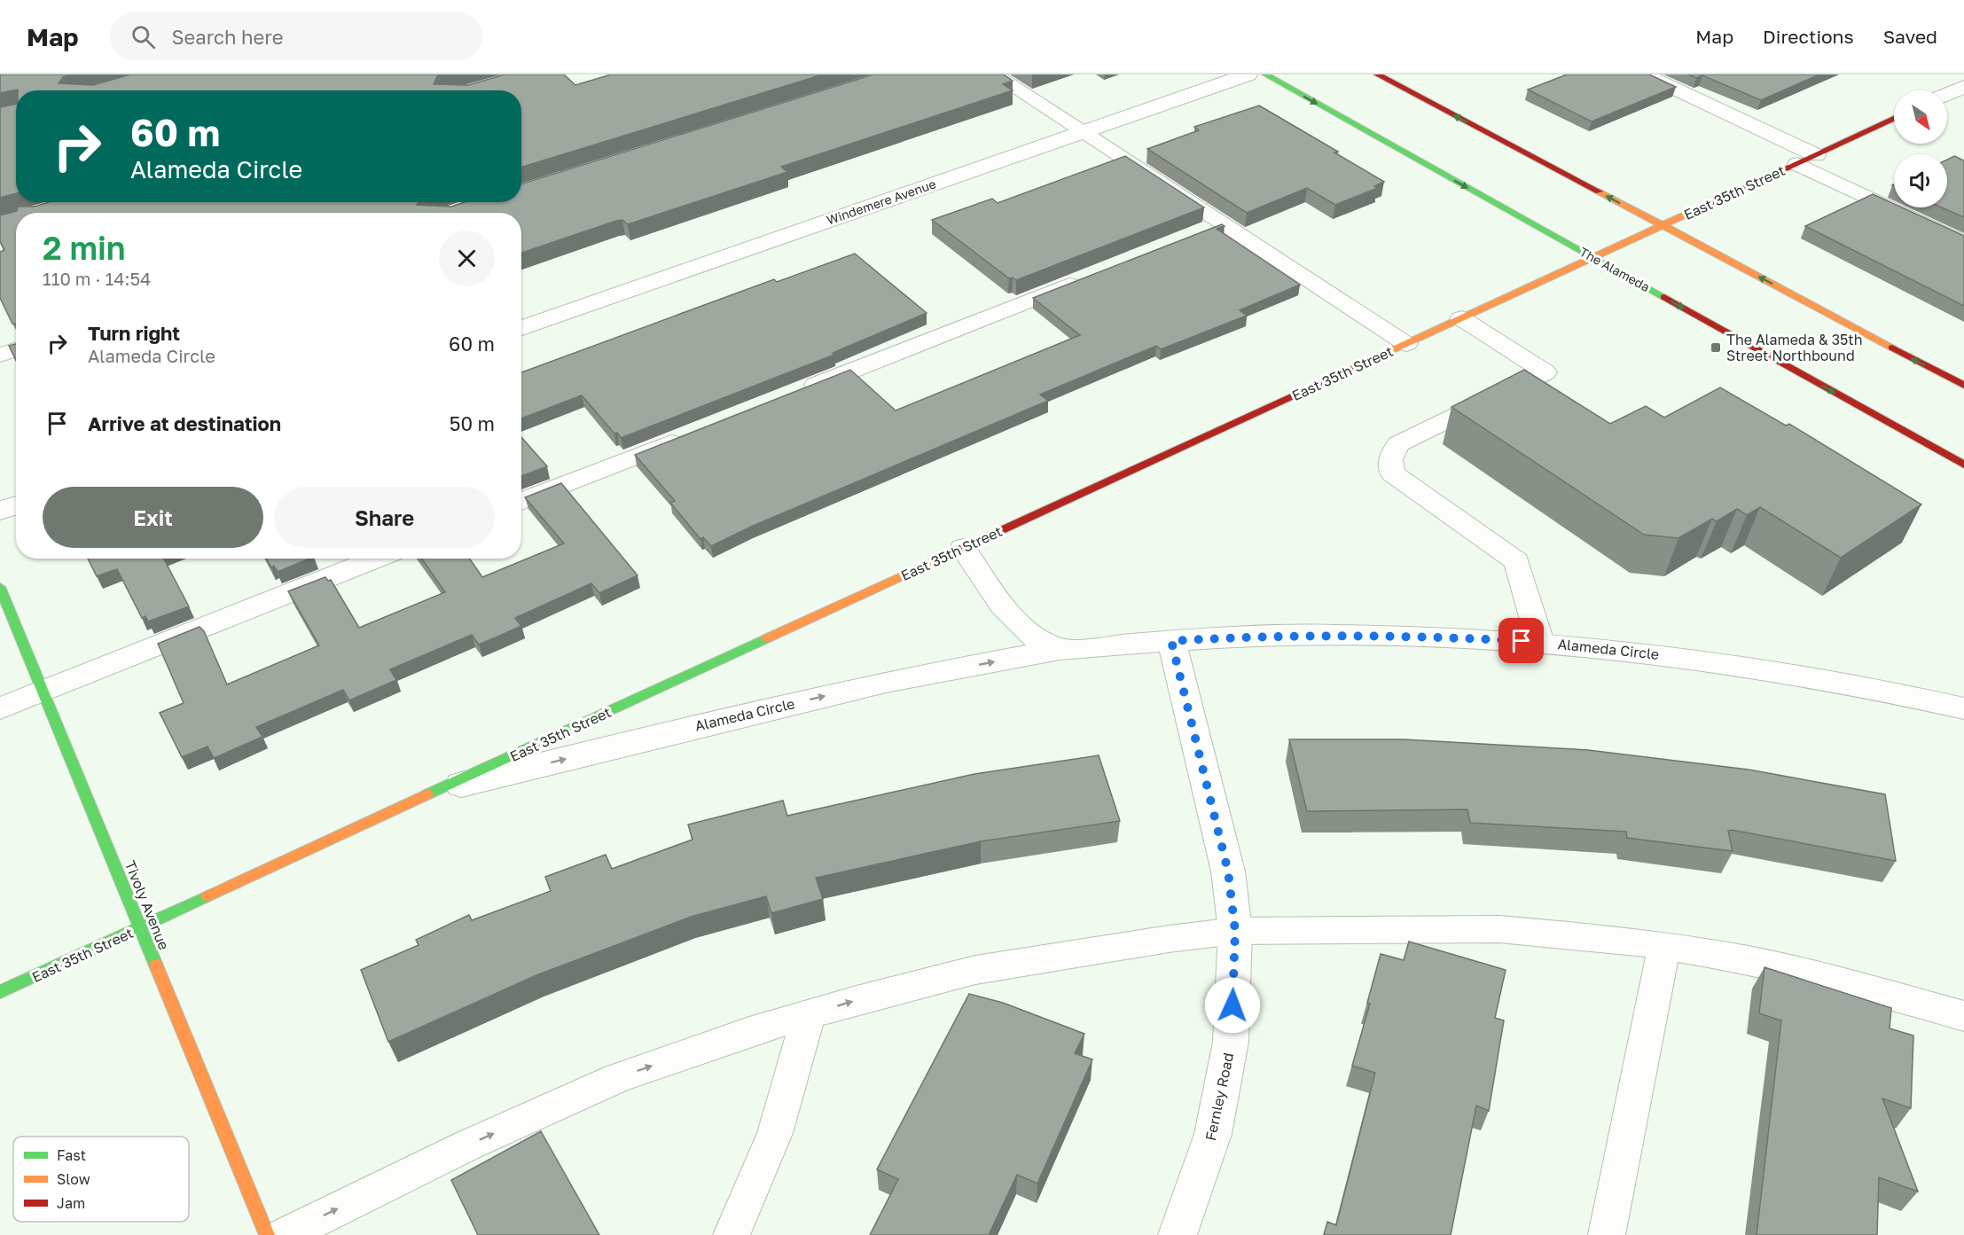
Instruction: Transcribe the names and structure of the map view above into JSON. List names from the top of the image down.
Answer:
{
  "streets": {
    "street": [
      "East 35th Street",
      "Windemere Avenue",
      "The Alameda",
      "Alameda Circle",
      "Tivoly Avenue",
      "Fernley Road"
    ]
  },
  "crossings": [
    ["East 35th Street", "The Alameda"],
    ["East 35th Street", "Alameda Circle"],
    ["East 35th Street", "Tivoly Avenue"],
    ["Alameda Circle", "Fernley Road"]
  ],
  "one_way": ["Alameda Circle"],
  "places": {
    "transit": ["The Alameda & 35th Street Northbound"]
  },
  "legend": ["Fast", "Slow", "Jam"],
  "north": "bottom right",
  "page": {
    "header": "Map",
    "search": "Search here",
    "nav": ["Map", "Directions", "Saved"],
    "turn": ["60 m", "Alameda Circle"],
    "heading": ["2 min", "110 m · 14:54"],
    "list": [
      {
        "name": "Turn right",
        "note": "Alameda Circle",
        "value": "60 m"
      },
      {
        "name": "Arrive at destination",
        "value": "50 m"
      }
    ],
    "buttons": ["Exit", "Share"]
  }
}
